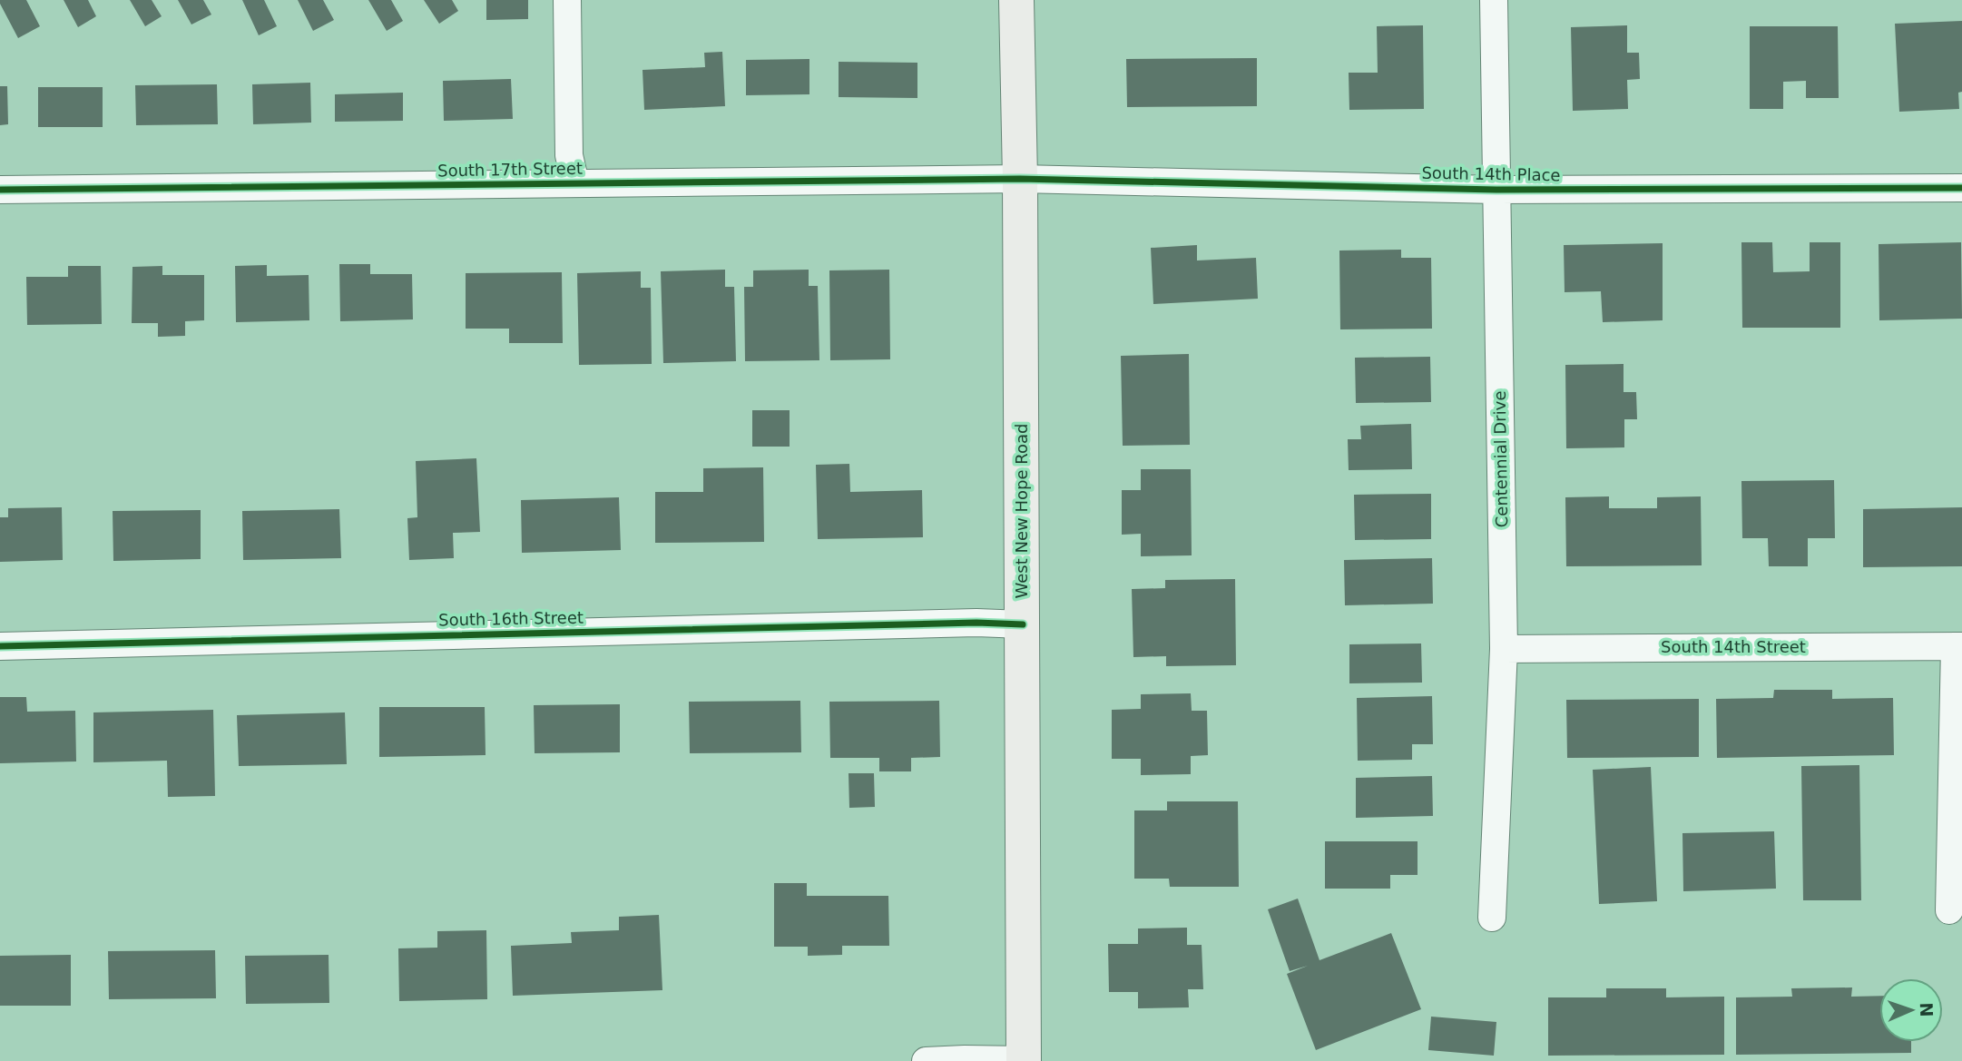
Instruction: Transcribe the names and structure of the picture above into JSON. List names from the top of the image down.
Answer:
{
  "streets": {
    "main road": ["West New Hope Road"],
    "street": [
      "South 17th Street",
      "South 14th Place",
      "Centennial Drive",
      "South 16th Street",
      "South 14th Street"
    ]
  },
  "crossings": [
    ["South 17th Street", "South 14th Place"],
    ["South 17th Street", "West New Hope Road"],
    ["South 14th Place", "Centennial Drive"],
    ["South 14th Place", "West New Hope Road"],
    ["Centennial Drive", "South 14th Street"],
    ["West New Hope Road", "South 16th Street"]
  ],
  "north": "right"
}
